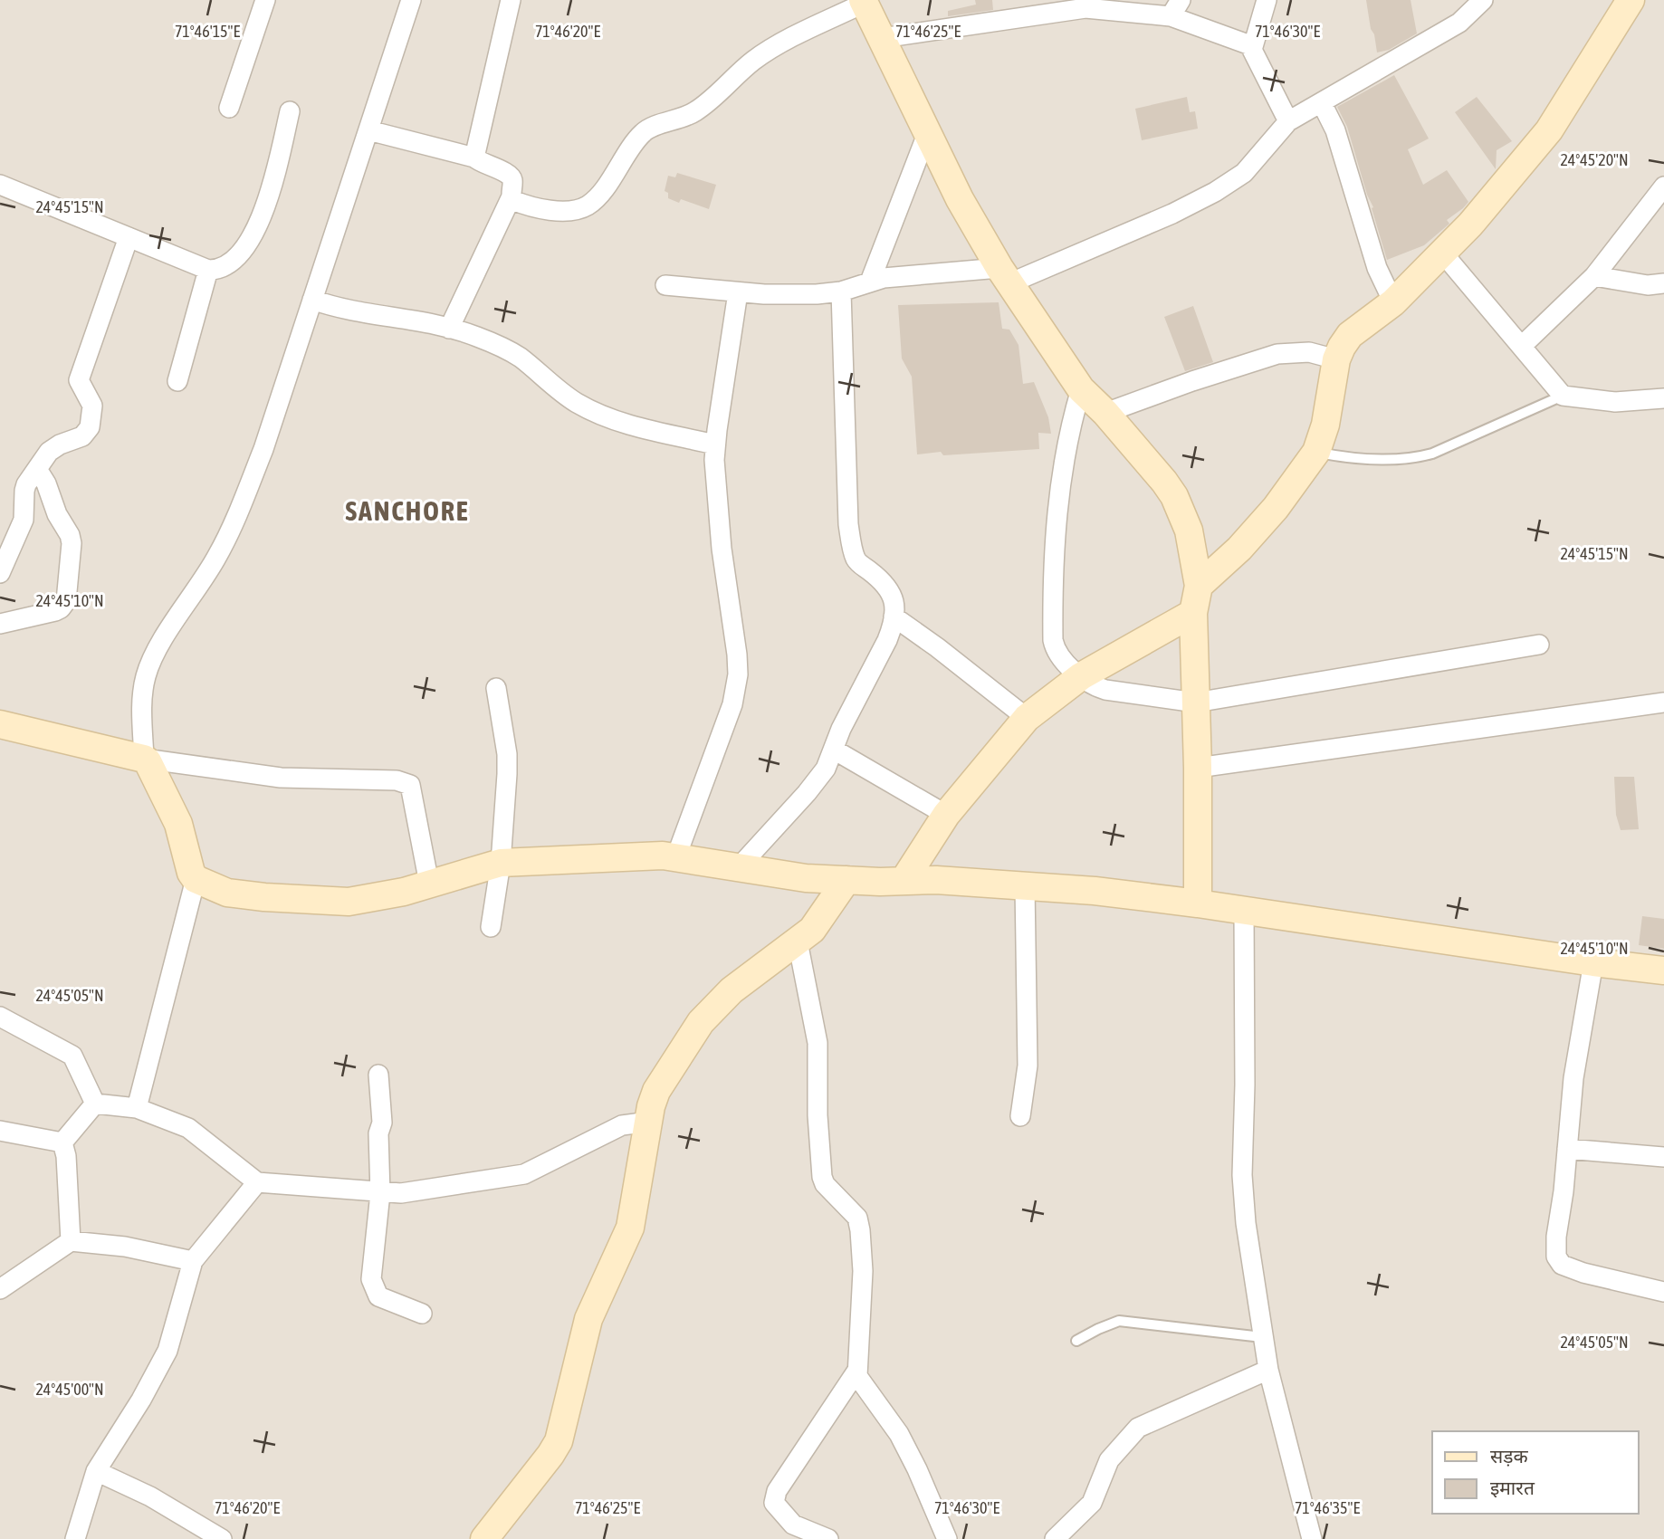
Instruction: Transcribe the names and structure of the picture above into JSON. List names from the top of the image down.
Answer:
{
  "districts": ["SANCHORE"],
  "legend": ["सड़क", "इमारत"],
  "coordinates": [
    "71°46'15\"E",
    "71°46'20\"E",
    "71°46'25\"E",
    "71°46'30\"E",
    "24°45'20\"N",
    "24°45'15\"N",
    "24°45'10\"N",
    "24°45'05\"N",
    "24°45'00\"N",
    "71°46'35\"E"
  ]
}
